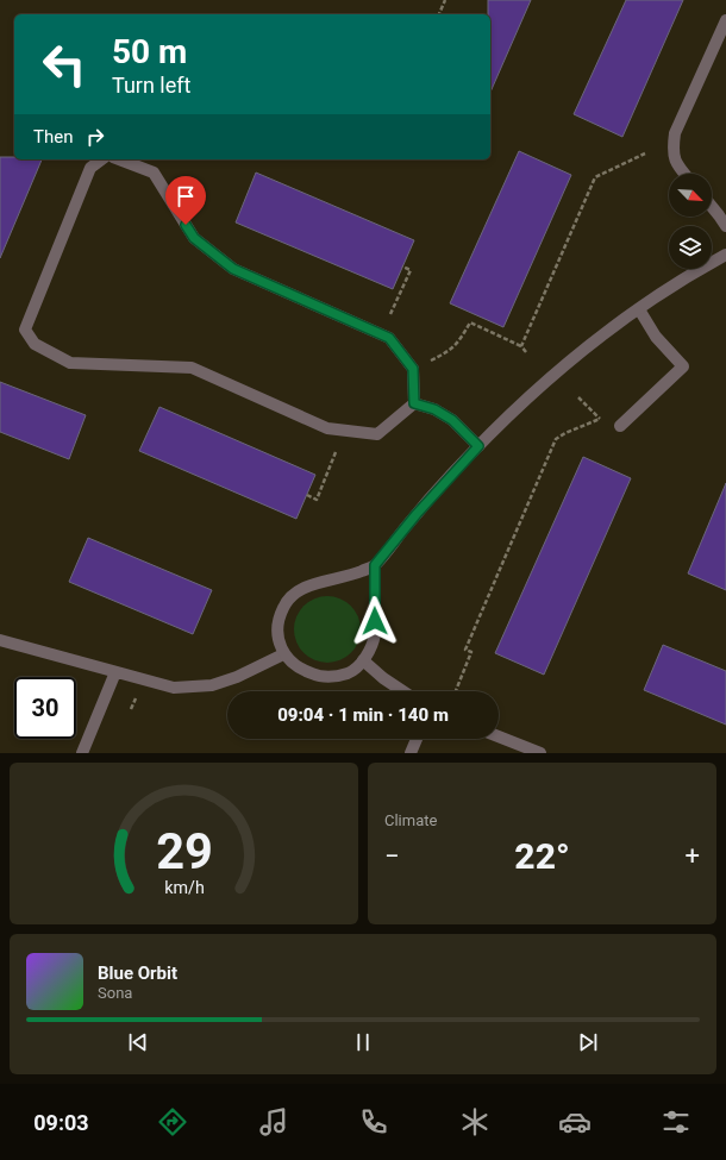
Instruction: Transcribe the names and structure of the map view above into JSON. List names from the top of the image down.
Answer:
{
  "north": "bottom right",
  "page": {
    "turn": ["50 m", "Turn left"],
    "then": "Then",
    "limit": "30",
    "trip": "09:04 · 1 min · 140 m",
    "tile": "Climate",
    "heat": ["−", "22°", "+"],
    "song": ["Blue Orbit", "Sona"],
    "tabs": "09:03",
    "gauge": ["29", "km/h"]
  }
}
